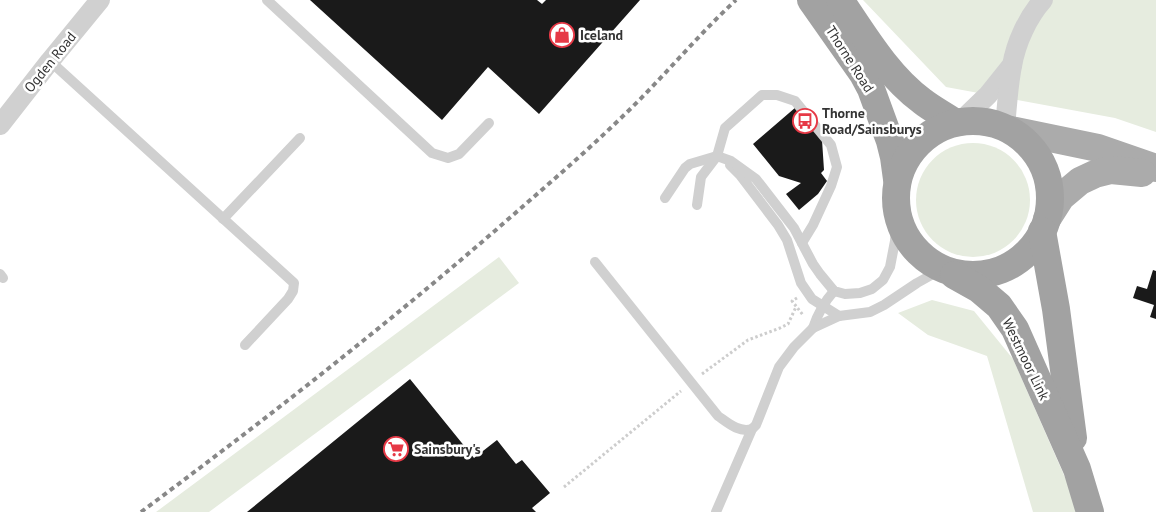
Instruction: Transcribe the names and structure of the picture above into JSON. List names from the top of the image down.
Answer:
{
  "streets": {
    "highway": ["Thorne Road", "Westmoor Link"],
    "street": ["Ogden Road"]
  },
  "crossings": [
    ["Thorne Road", "Westmoor Link"]
  ],
  "places": {
    "shop": ["Iceland"],
    "bus stop": ["Thorne Road/Sainsburys"],
    "supermarket": ["Sainsbury's"]
  }
}
